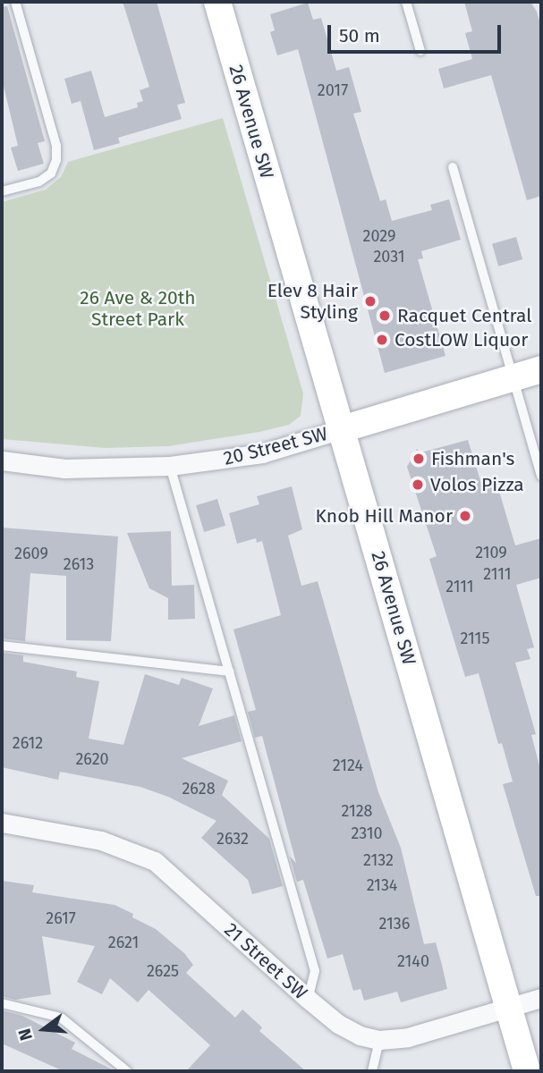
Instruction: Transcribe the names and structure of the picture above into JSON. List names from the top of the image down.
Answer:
{
  "streets": {
    "street": ["26 Avenue SW", "20 Street SW", "21 Street SW"]
  },
  "crossings": [
    ["26 Avenue SW", "20 Street SW"],
    ["26 Avenue SW", "21 Street SW"]
  ],
  "parks": ["26 Ave & 20th Street Park"],
  "places": [
    "Elev 8 Hair Styling",
    "Racquet Central",
    "CostLOW Liquor",
    "Fishman's",
    "Volos Pizza",
    "Knob Hill Manor"
  ],
  "house_numbers": [
    "2017",
    "2029",
    "2031",
    "2109",
    "2609",
    "2613",
    "2111",
    "2111",
    "2115",
    "2612",
    "2620",
    "2124",
    "2628",
    "2128",
    "2310",
    "2632",
    "2132",
    "2134",
    "2617",
    "2136",
    "2621",
    "2140",
    "2625"
  ],
  "scale_bar": "50 m",
  "north": "left"
}
